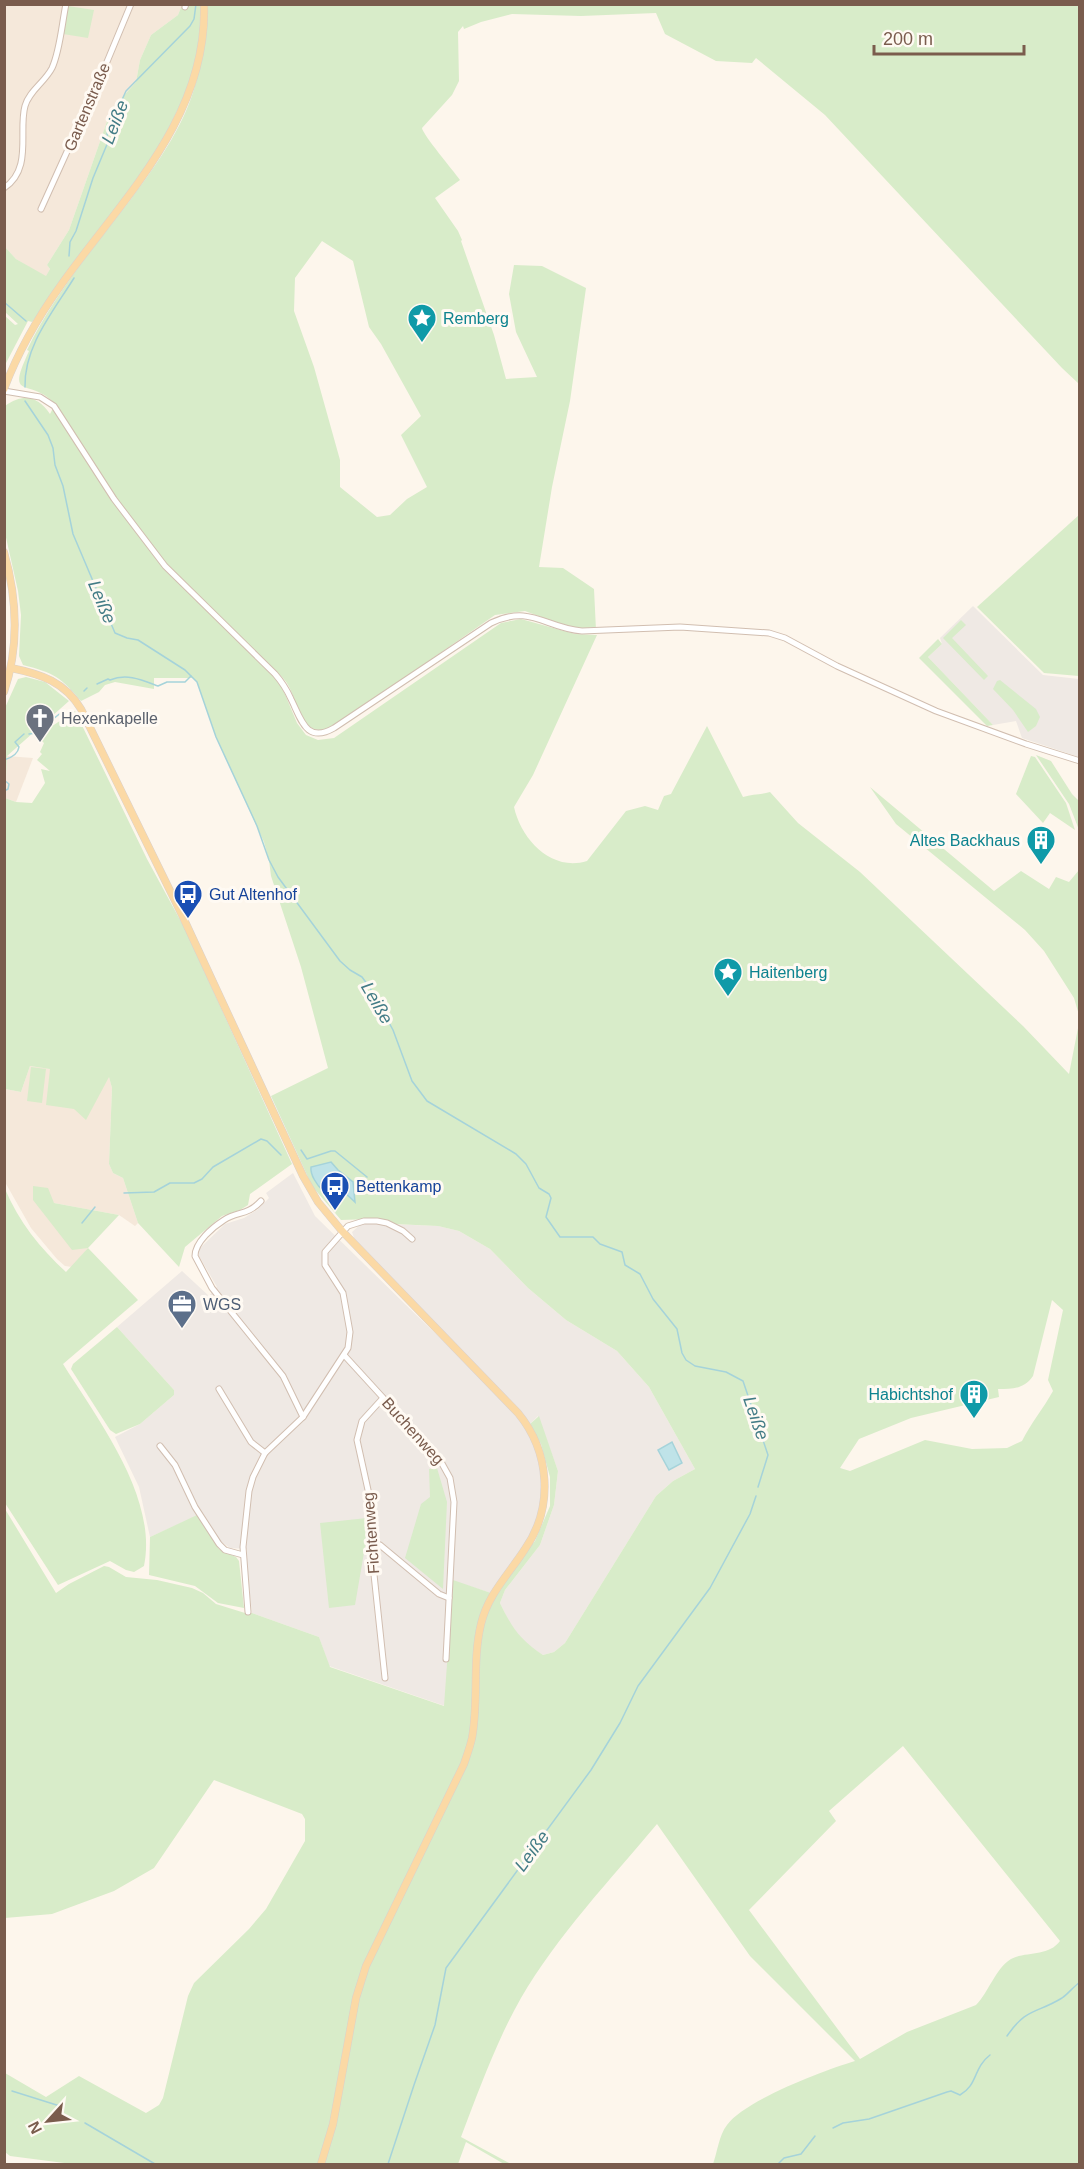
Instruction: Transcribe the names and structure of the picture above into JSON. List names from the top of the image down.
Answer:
{
  "streets": {
    "street": ["Gartenstraße", "Buchenweg", "Fichtenweg"]
  },
  "crossings": [
    ["Buchenweg", "Fichtenweg"]
  ],
  "water": ["Leiße"],
  "places": {
    "place": ["Remberg", "Haitenberg"],
    "church": ["Hexenkapelle"],
    "building": ["Altes Backhaus", "Habichtshof"],
    "bus stop": ["Gut Altenhof", "Bettenkamp"],
    "office": ["WGS"]
  },
  "scale_bar": "200 m",
  "north": "bottom left"
}
